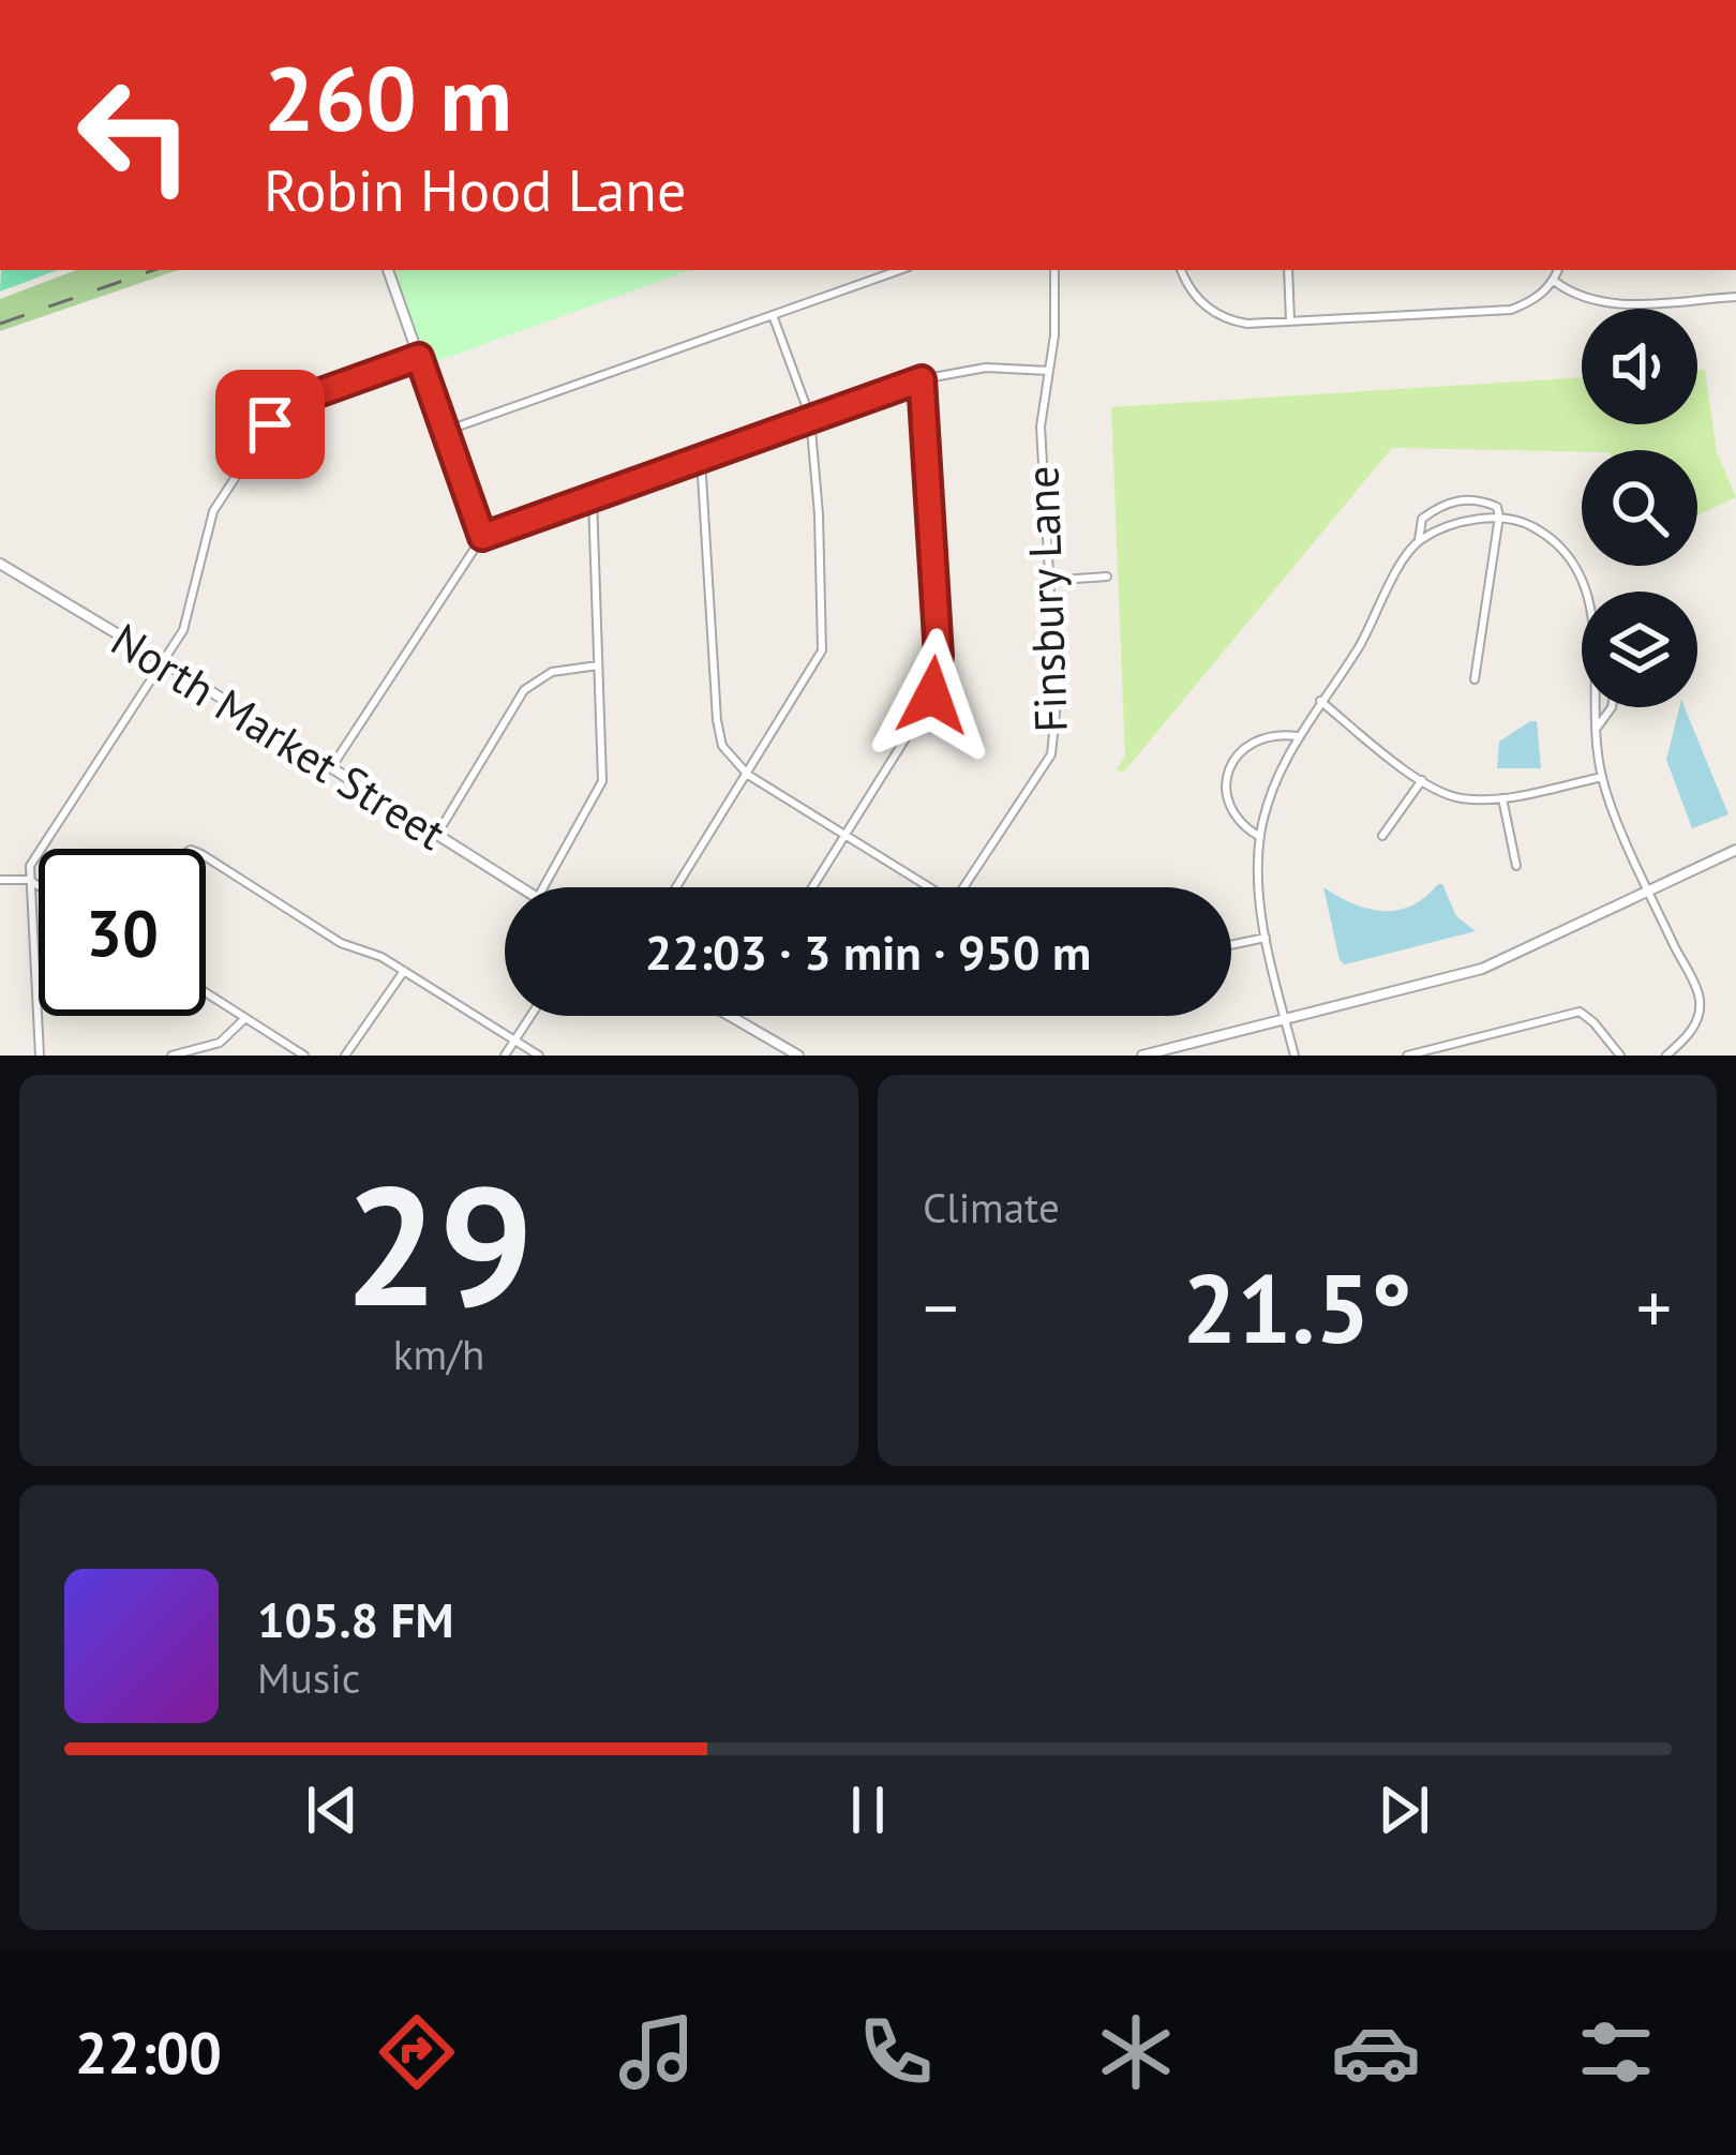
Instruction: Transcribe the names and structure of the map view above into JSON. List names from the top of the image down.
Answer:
{
  "streets": {
    "street": ["Finsbury Lane", "North Market Street"]
  },
  "page": {
    "turn": ["260 m", "Robin Hood Lane"],
    "limit": "30",
    "trip": "22:03 · 3 min · 950 m",
    "tile": [
      ["29", "km/h"],
      "Climate"
    ],
    "heat": ["−", "21.5°", "+"],
    "song": ["105.8 FM", "Music"],
    "tabs": "22:00"
  }
}
